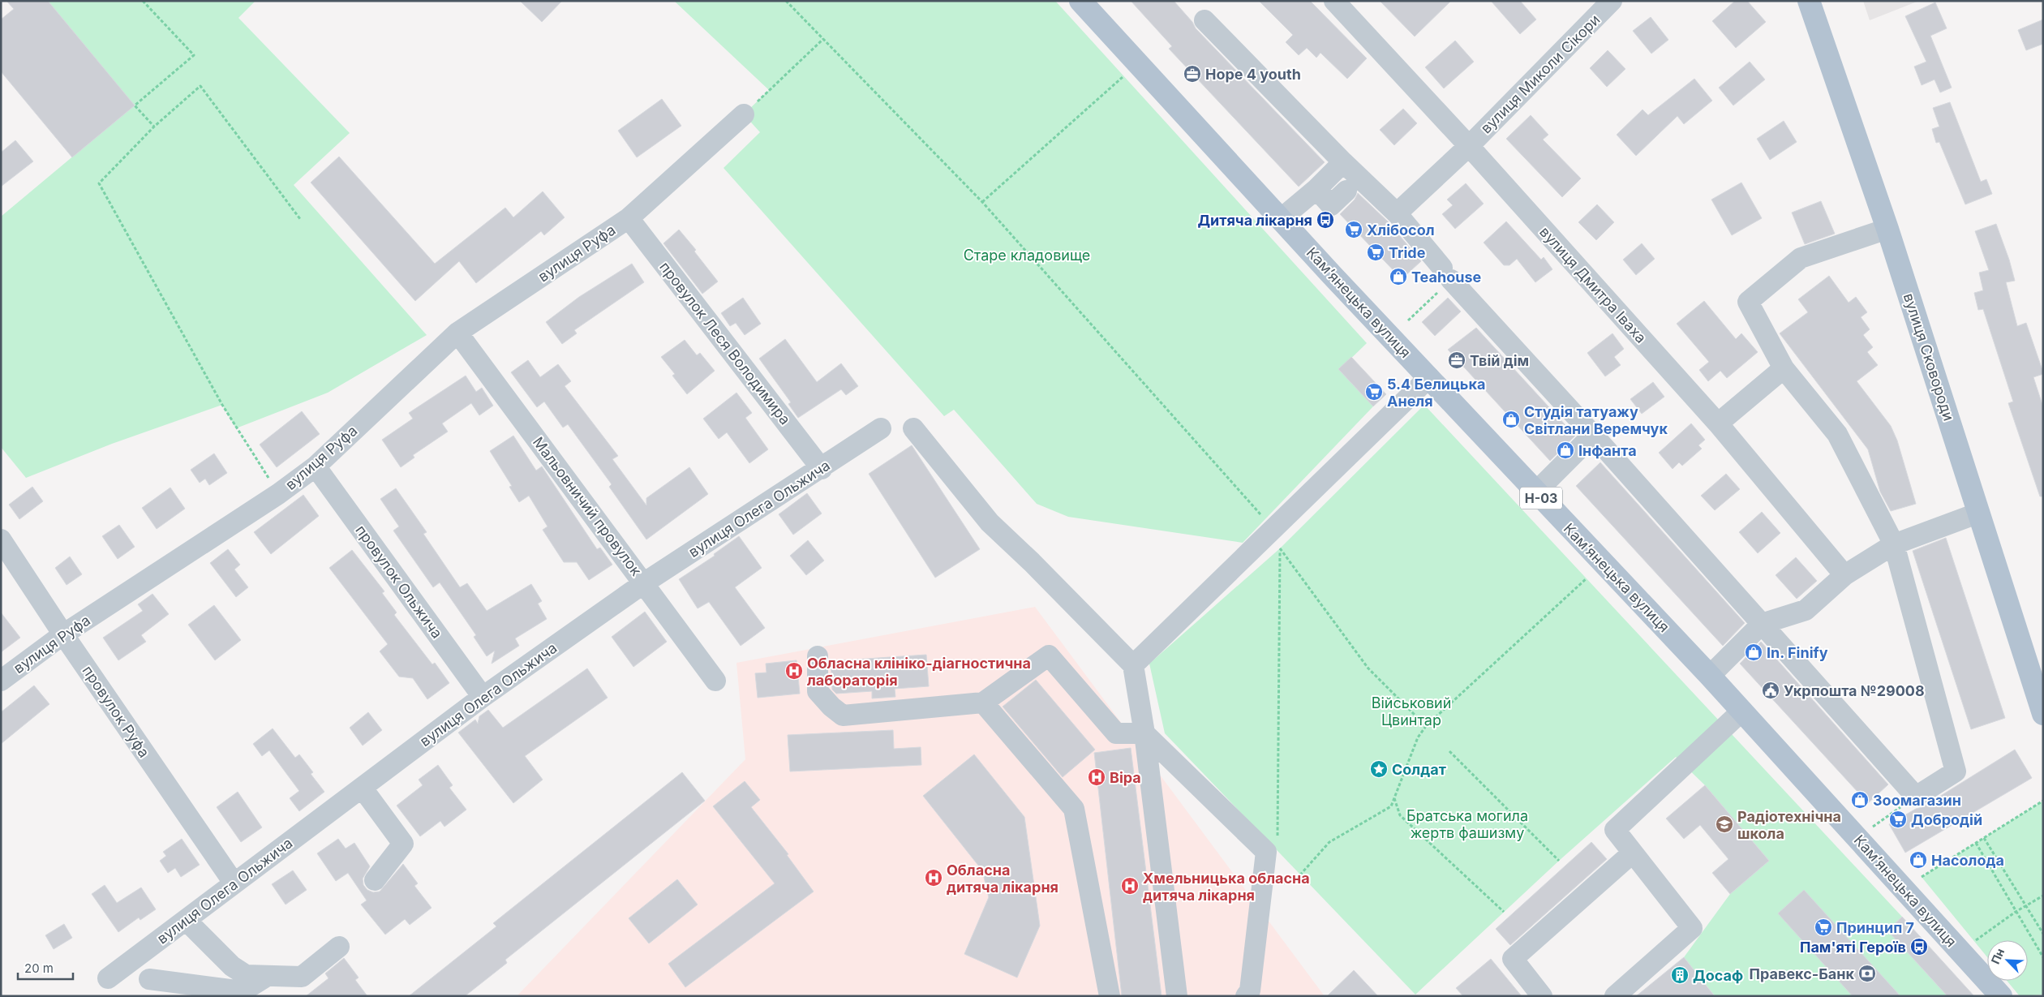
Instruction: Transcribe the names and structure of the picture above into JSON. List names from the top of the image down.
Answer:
{
  "streets": {
    "main road": ["Камʼянецька вулиця", "вулиця Сковороди", "Н-03"],
    "street": [
      "вулиця Миколи Сікори",
      "вулиця Руфа",
      "вулиця Дмитра Іваха",
      "провулок Леся Володимира",
      "Мальовничий провулок",
      "вулиця Олега Ольжича",
      "провулок Ольжича",
      "провулок Руфа"
    ]
  },
  "crossings": [
    ["вулиця Миколи Сікори", "вулиця Дмитра Іваха"],
    ["вулиця Руфа", "провулок Леся Володимира"],
    ["вулиця Руфа", "Мальовничий провулок"],
    ["вулиця Руфа", "провулок Ольжича"],
    ["вулиця Руфа", "провулок Руфа"],
    ["провулок Леся Володимира", "вулиця Олега Ольжича"],
    ["Мальовничий провулок", "вулиця Олега Ольжича"],
    ["вулиця Олега Ольжича", "провулок Ольжича"],
    ["вулиця Олега Ольжича", "провулок Руфа"]
  ],
  "parks": ["Старе кладовище", "Військовий Цвинтар", "Братська могила жертв фашизму"],
  "places": {
    "office": ["Hope 4 youth", "Твій дім"],
    "bus stop": ["Дитяча лікарня", "Пам'яті Героїв"],
    "supermarket": [
      "Хлібосол",
      "Tride",
      "5.4 Белицька Анеля",
      "Добродій",
      "Принцип 7"
    ],
    "shop": [
      "Teahouse",
      "Студія татуажу Світлани Веремчук",
      "Інфанта",
      "In. Finify",
      "Зоомагазин",
      "Насолода"
    ],
    "hospital": [
      "Обласна клініко-діагностична лабораторія",
      "Віра",
      "Обласна дитяча лікарня",
      "Хмельницька обласна дитяча лікарня"
    ],
    "public building": ["Укрпошта №29008"],
    "place": ["Солдат"],
    "school or university": ["Радіотехнічна школа"],
    "bank": ["Правекс-Банк"],
    "building": ["Досаф"]
  },
  "scale_bar": "20 m",
  "north": "top left"
}
